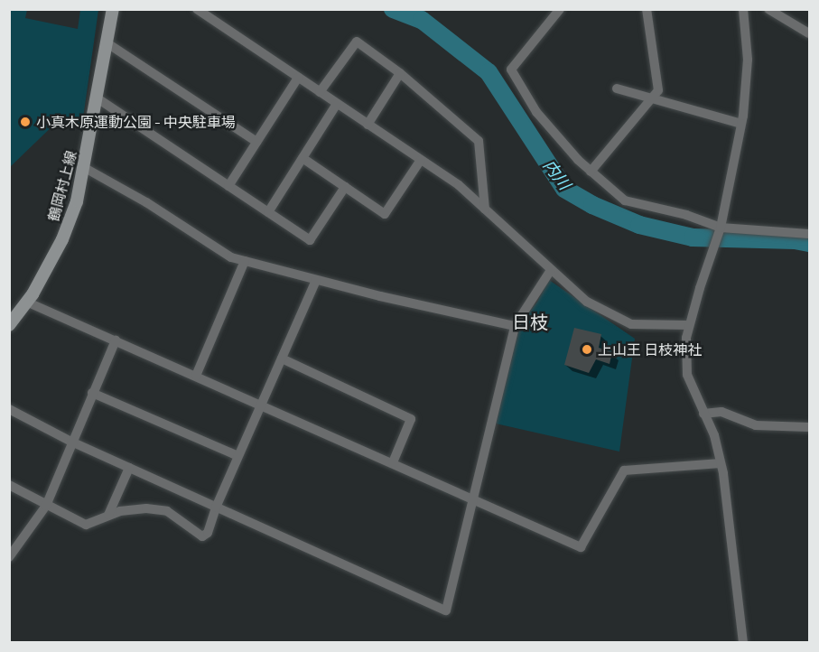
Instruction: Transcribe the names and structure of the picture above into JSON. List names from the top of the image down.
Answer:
{
  "streets": {
    "main road": ["鶴岡村上線"]
  },
  "districts": ["日枝"],
  "water": ["内川"],
  "places": ["小真木原運動公園 - 中央駐車場", "上山王 日枝神社"]
}
